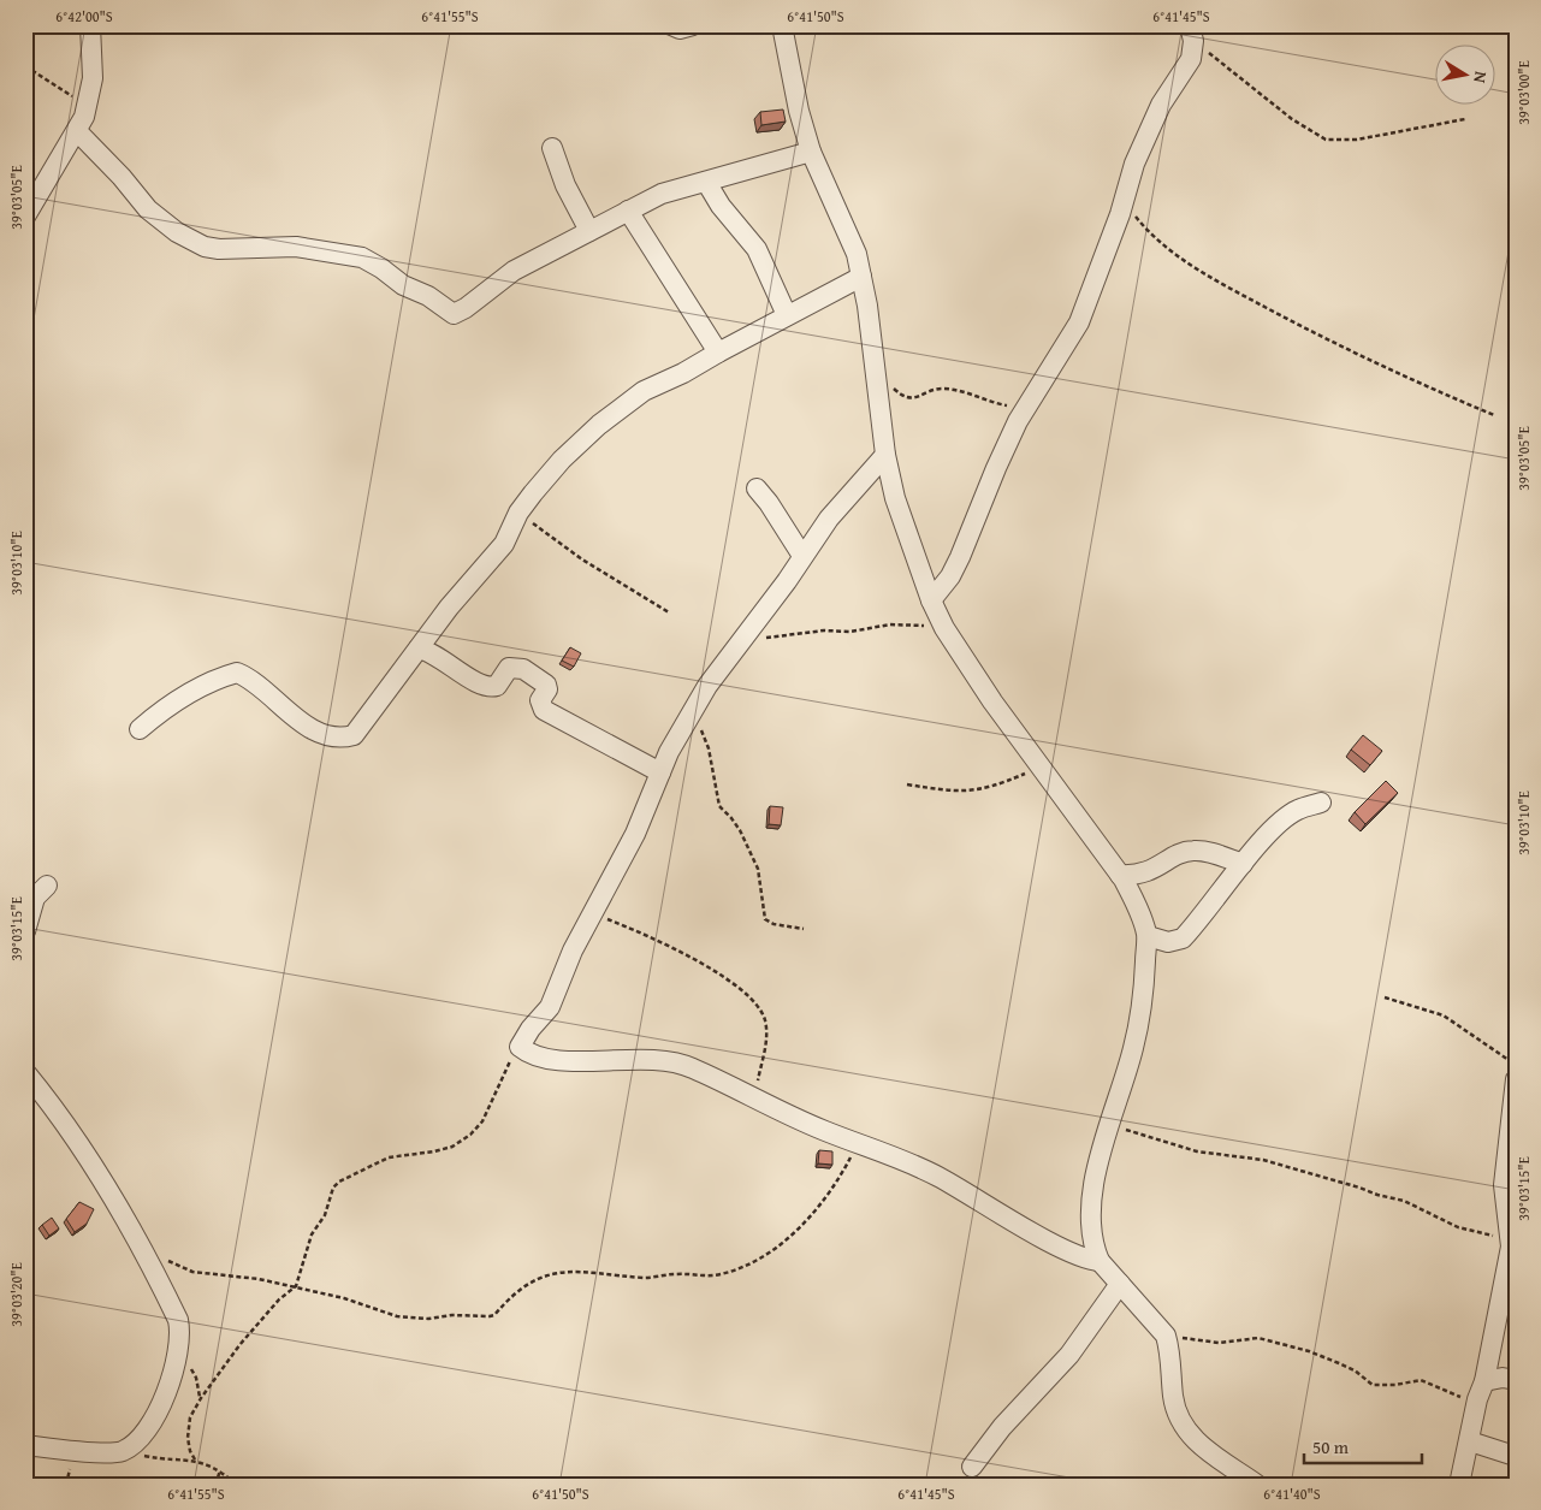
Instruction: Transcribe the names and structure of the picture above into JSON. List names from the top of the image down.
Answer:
{
  "scale_bar": "50 m",
  "north": "right",
  "coordinates": [
    "6°42'00\"S",
    "6°41'55\"S",
    "6°41'50\"S",
    "6°41'45\"S",
    "39°03'00\"E",
    "39°03'05\"E",
    "39°03'10\"E",
    "39°03'15\"E",
    "39°03'20\"E",
    "6°41'40\"S"
  ]
}
